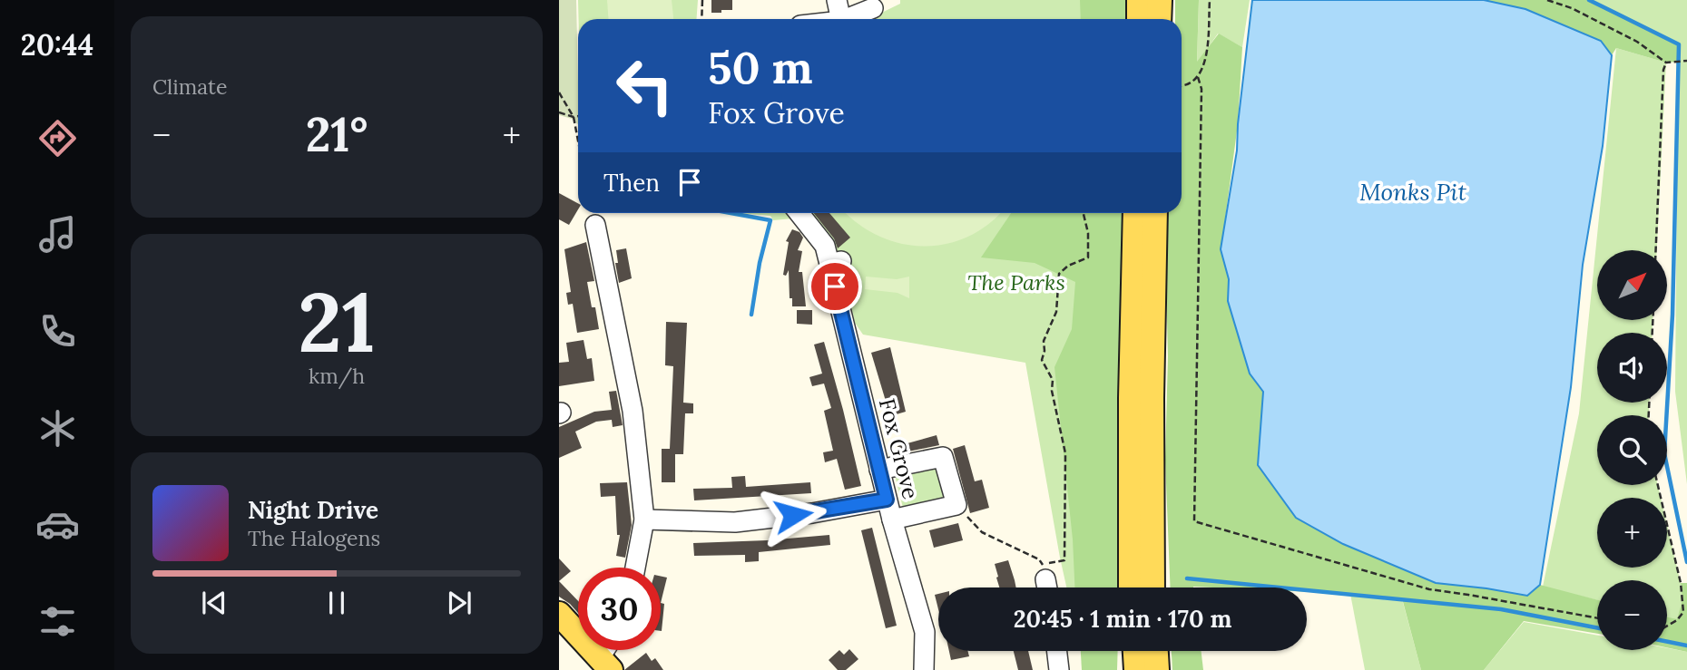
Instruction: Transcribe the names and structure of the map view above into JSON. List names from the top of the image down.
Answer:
{
  "streets": {
    "street": ["Fox Grove"]
  },
  "water": ["Monks Pit"],
  "parks": ["The Parks"],
  "north": "top right",
  "page": {
    "tabs": "20:44",
    "tile": [
      "Climate",
      ["21", "km/h"]
    ],
    "turn": ["50 m", "Fox Grove"],
    "heat": ["−", "21°", "+"],
    "then": "Then",
    "map_buttons": ["+", "−"],
    "song": ["Night Drive", "The Halogens"],
    "limit": "30",
    "trip": "20:45 · 1 min · 170 m"
  }
}
